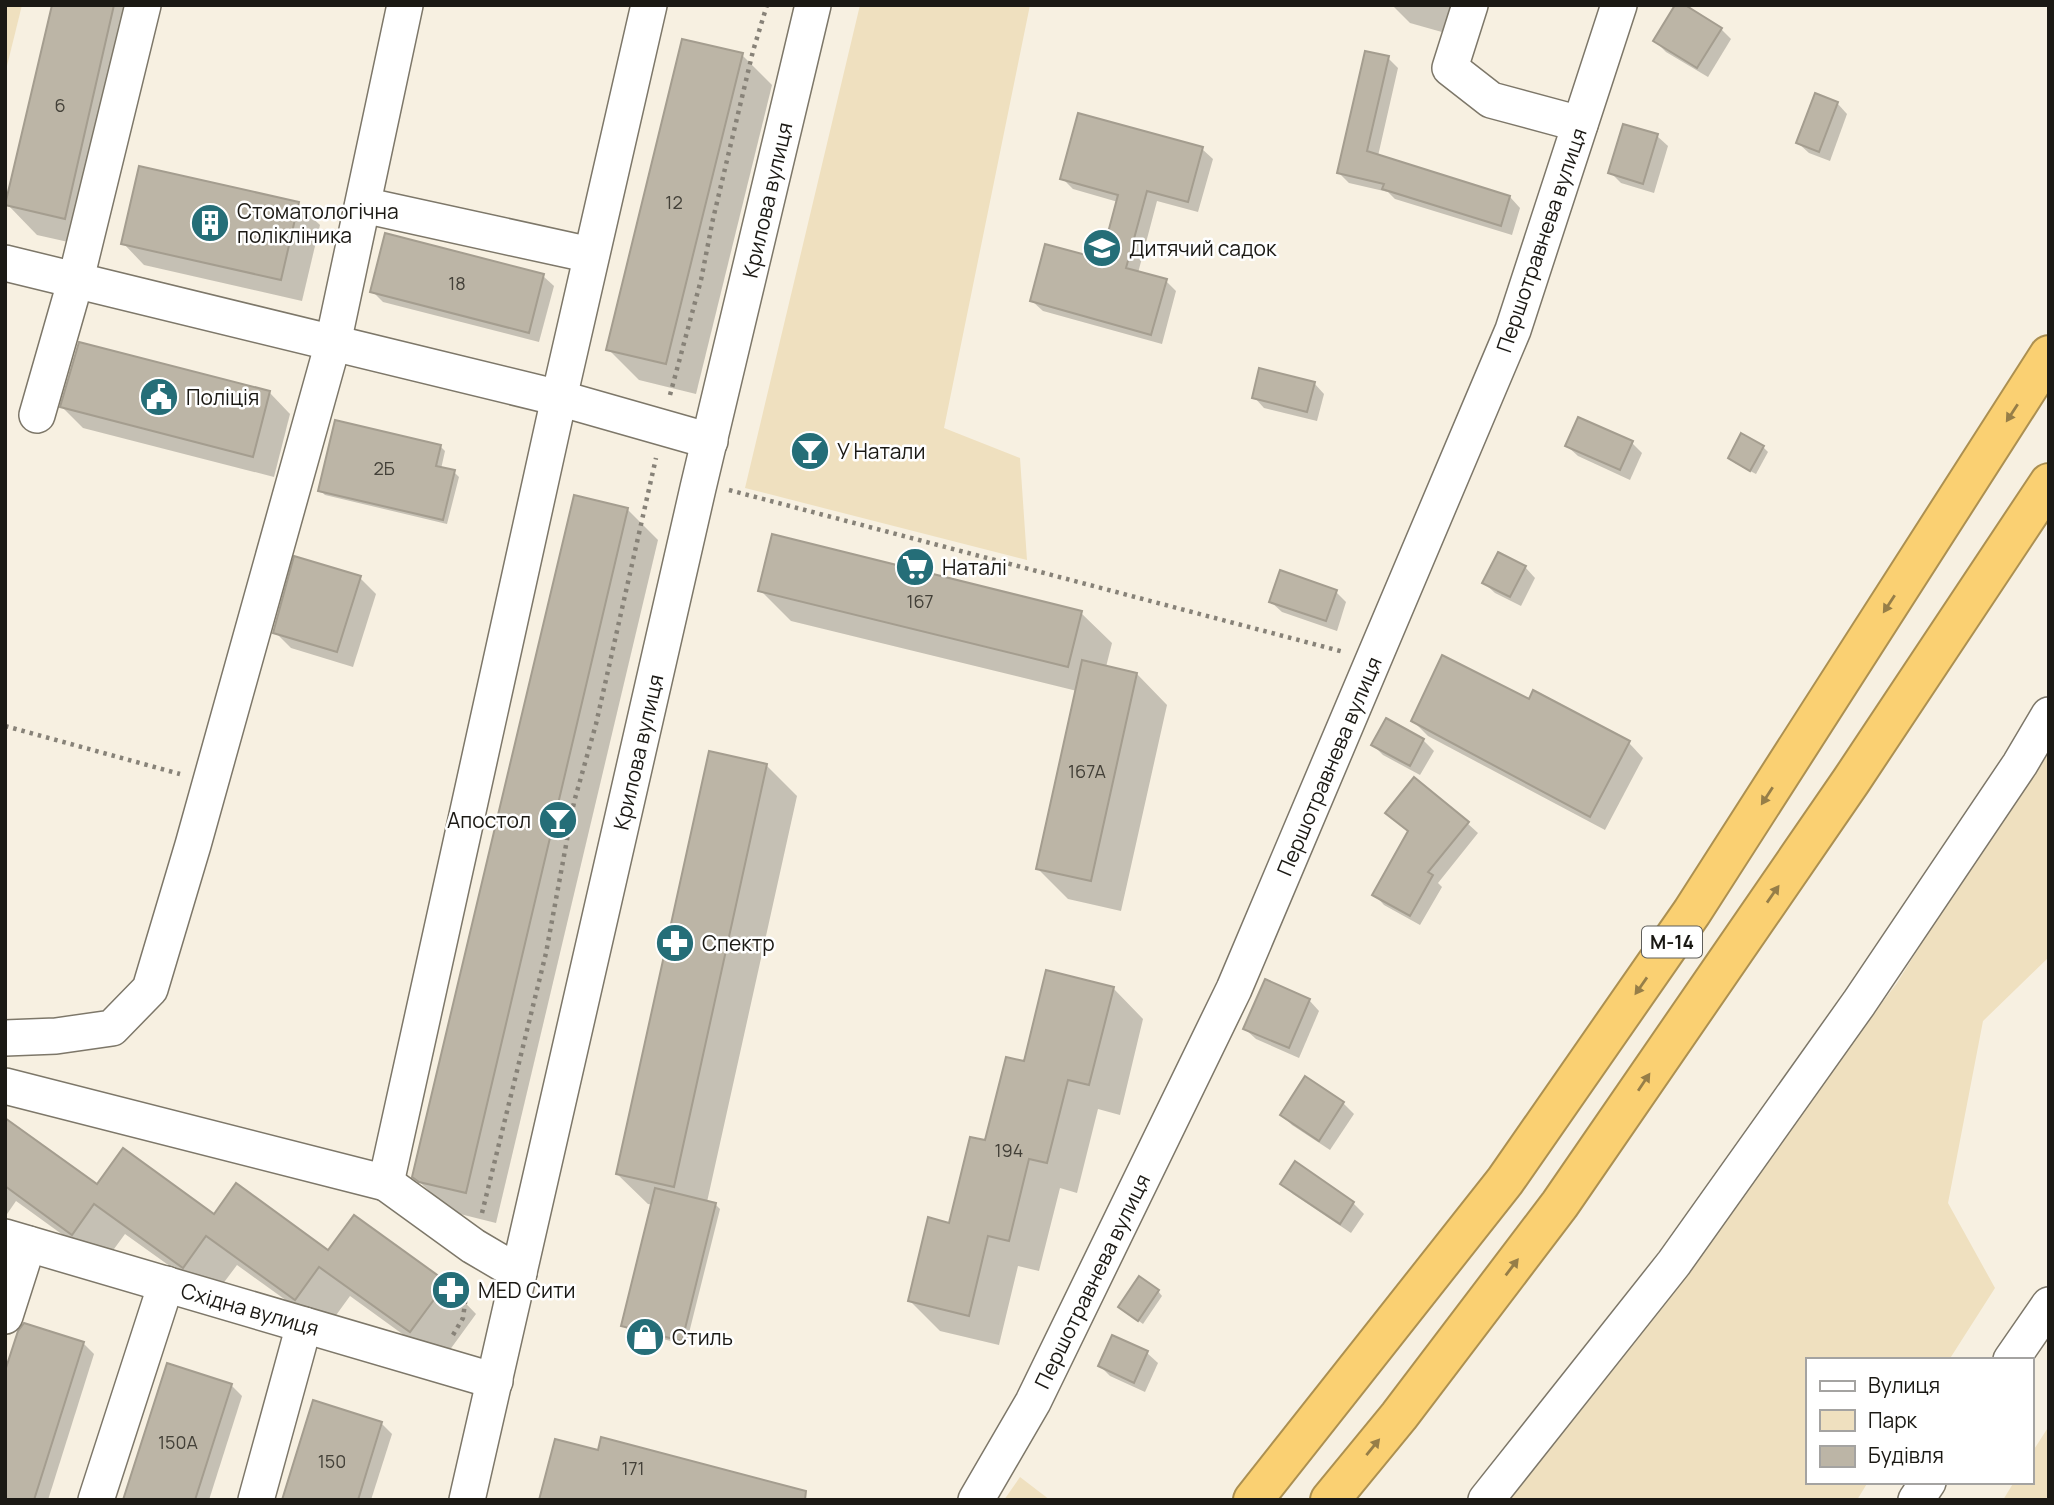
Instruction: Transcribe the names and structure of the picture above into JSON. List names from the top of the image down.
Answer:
{
  "streets": {
    "highway": ["М-14"],
    "street": ["Крилова вулиця", "Першотравнева вулиця", "Східна вулиця"]
  },
  "crossings": [
    ["Крилова вулиця", "Східна вулиця"]
  ],
  "places": {
    "building": ["Стоматологічна полікліника"],
    "school or university": ["Дитячий садок"],
    "public building": ["Поліція"],
    "bar": ["У Натали", "Апостол"],
    "supermarket": ["Наталі"],
    "pharmacy": ["Спектр", "MED Сити"],
    "shop": ["Стиль"]
  },
  "house_numbers": [
    "6",
    "12",
    "18",
    "2Б",
    "167",
    "167А",
    "194",
    "150А",
    "150",
    "171"
  ],
  "legend": ["Вулиця", "Парк", "Будівля"]
}
